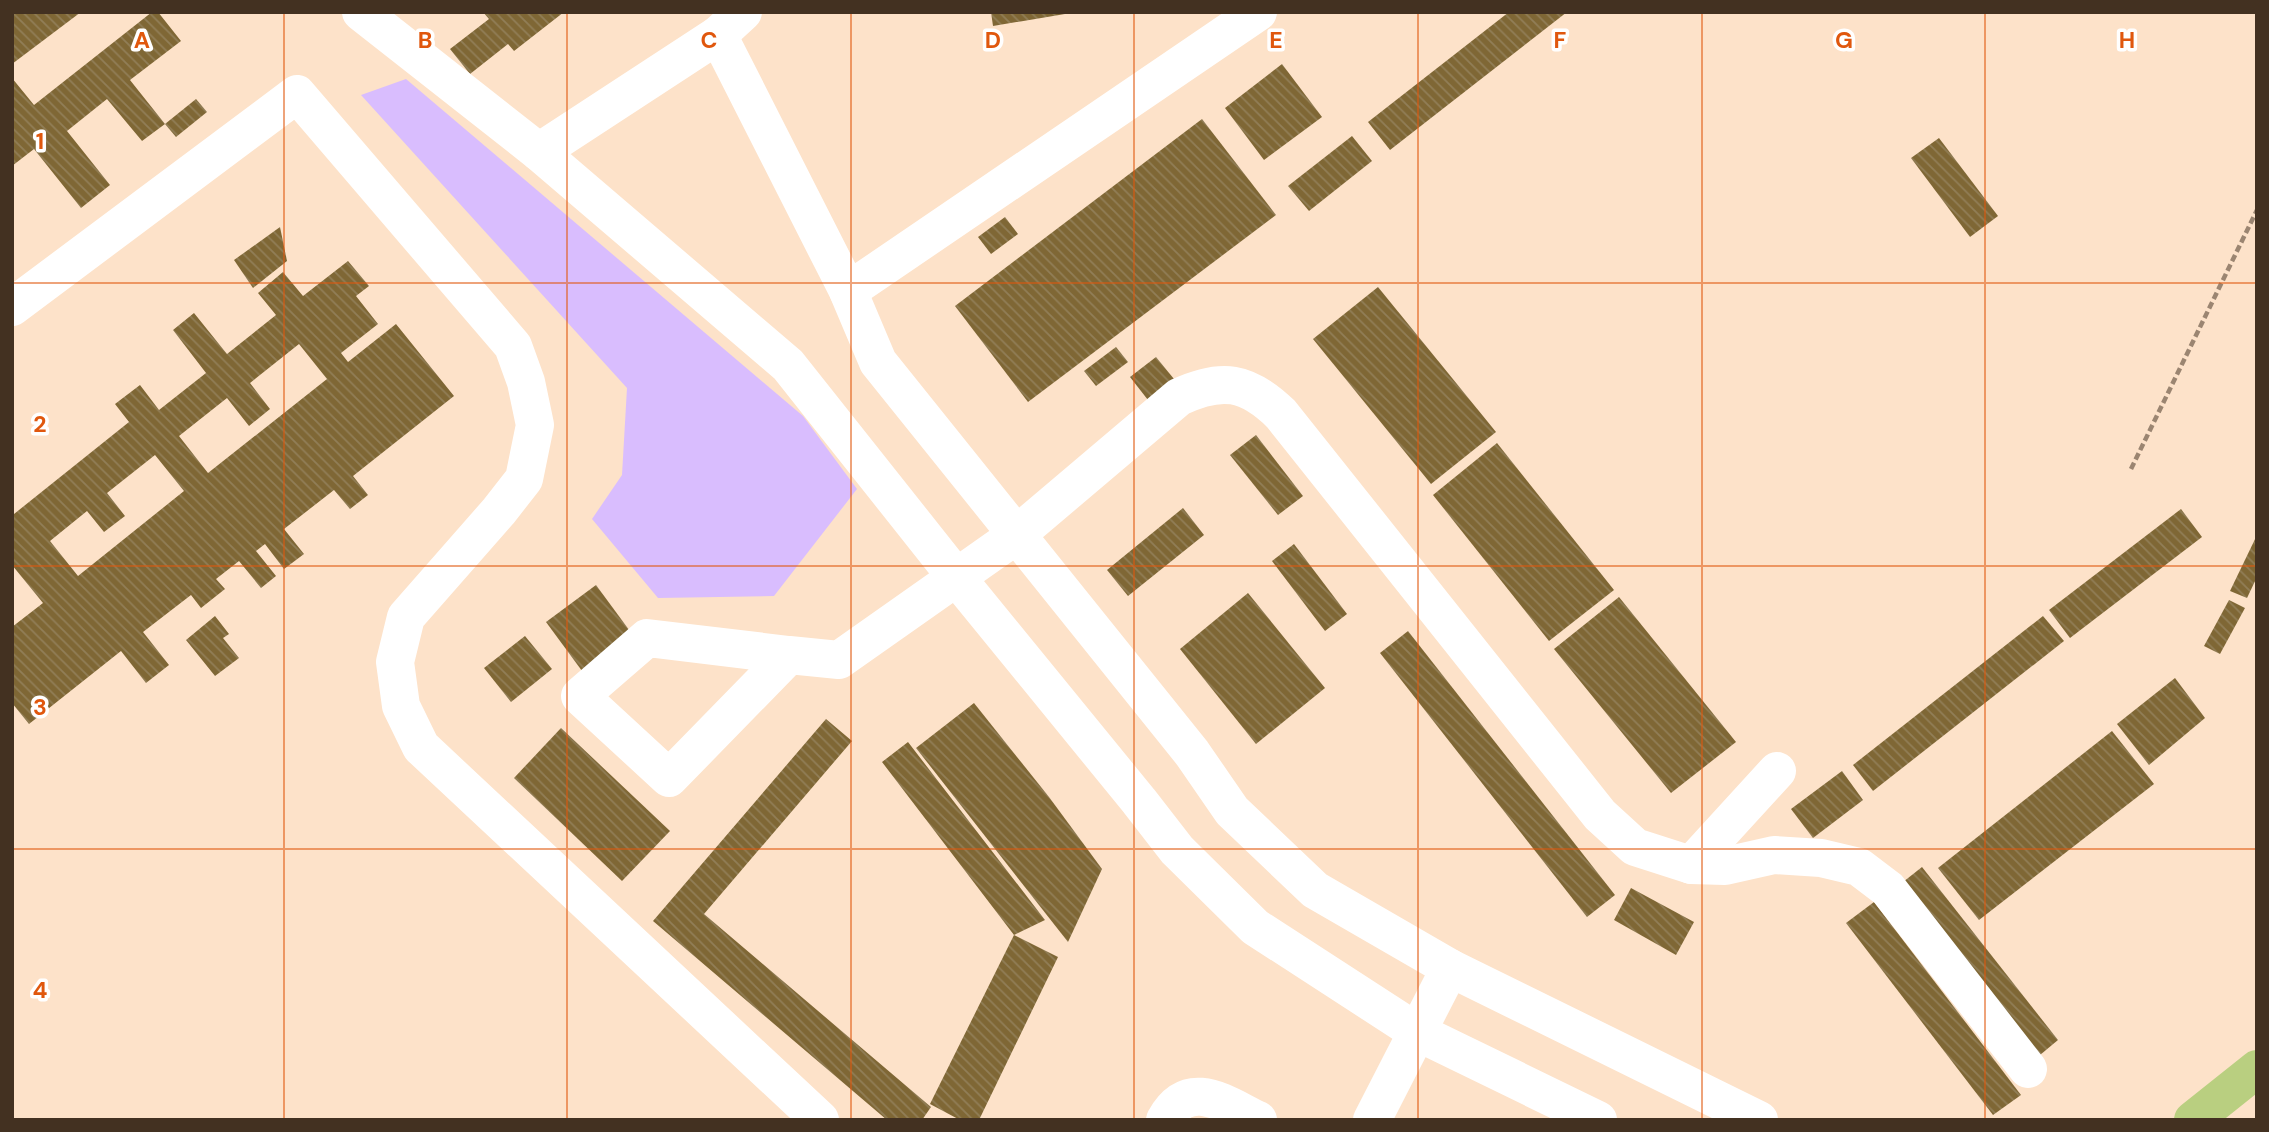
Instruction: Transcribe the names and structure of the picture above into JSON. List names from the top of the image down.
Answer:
{
  "grid": {
    "columns": [
      "A",
      "B",
      "C",
      "D",
      "E",
      "F",
      "G",
      "H"
    ],
    "rows": [
      "1",
      "2",
      "3",
      "4"
    ]
  }
}
